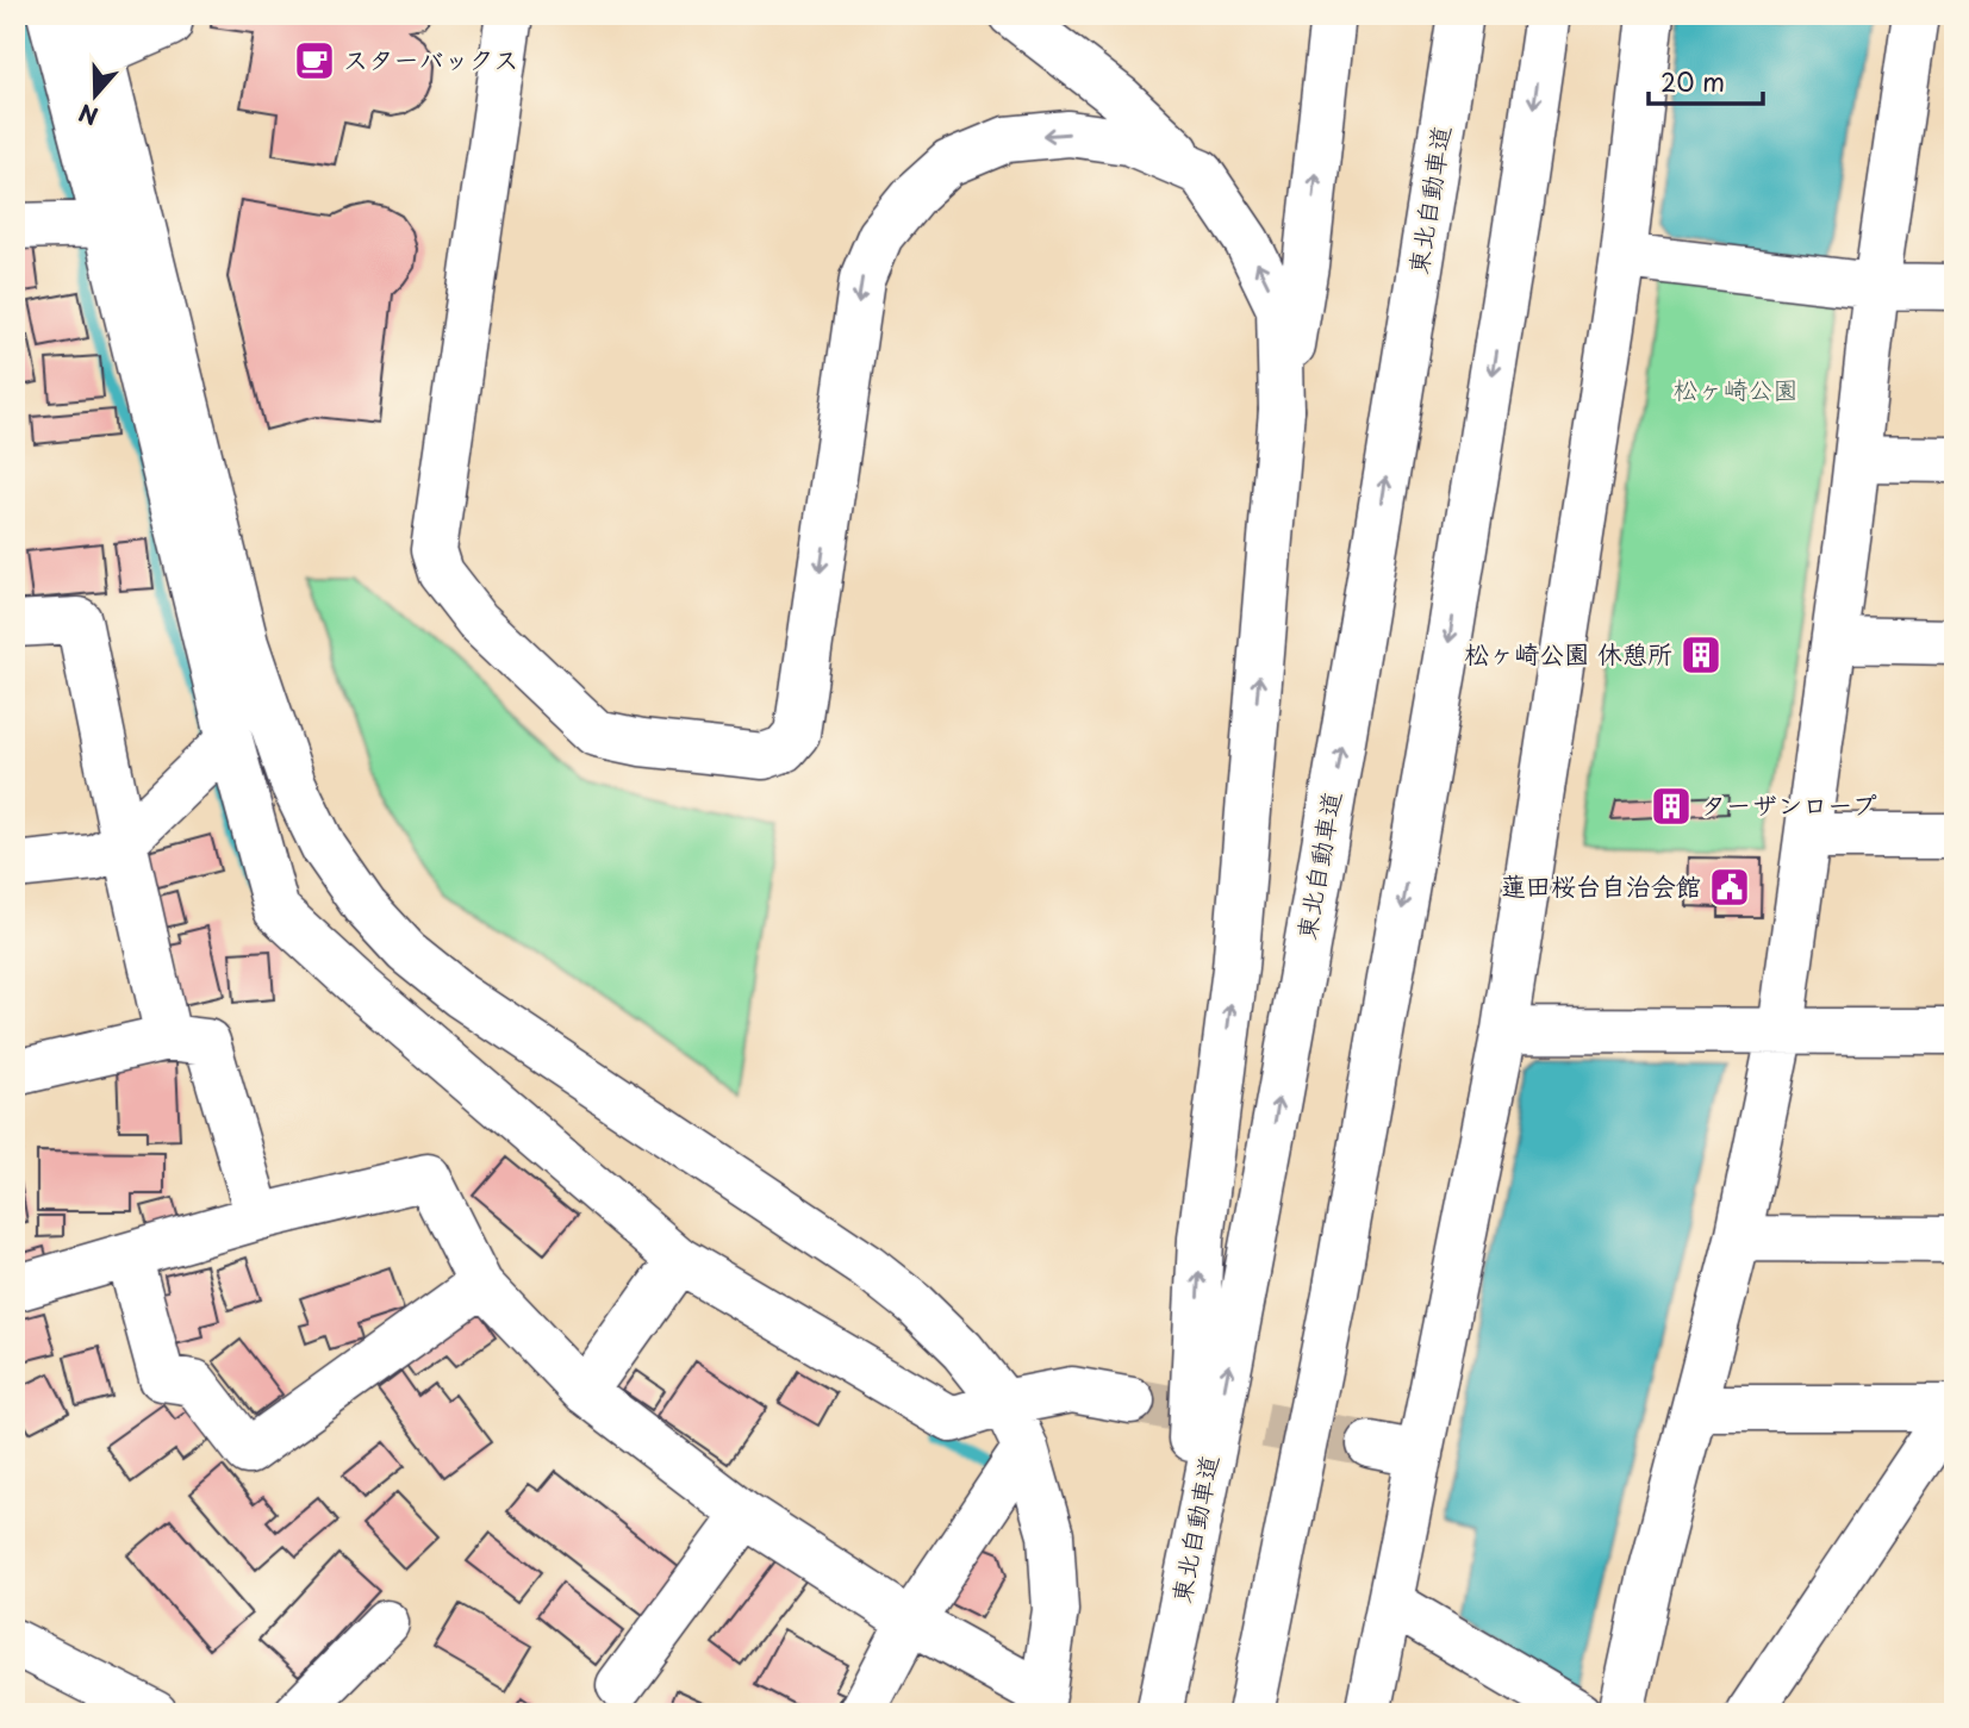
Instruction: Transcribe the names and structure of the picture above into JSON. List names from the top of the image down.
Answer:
{
  "streets": {
    "main road": ["東北自動車道"]
  },
  "parks": ["松ヶ崎公園"],
  "places": {
    "cafe": ["スターバックス"],
    "building": ["松ヶ崎公園 休憩所", "ターザンロープ"],
    "public building": ["蓮田桜台自治会館"]
  },
  "scale_bar": "20 m",
  "north": "bottom"
}
